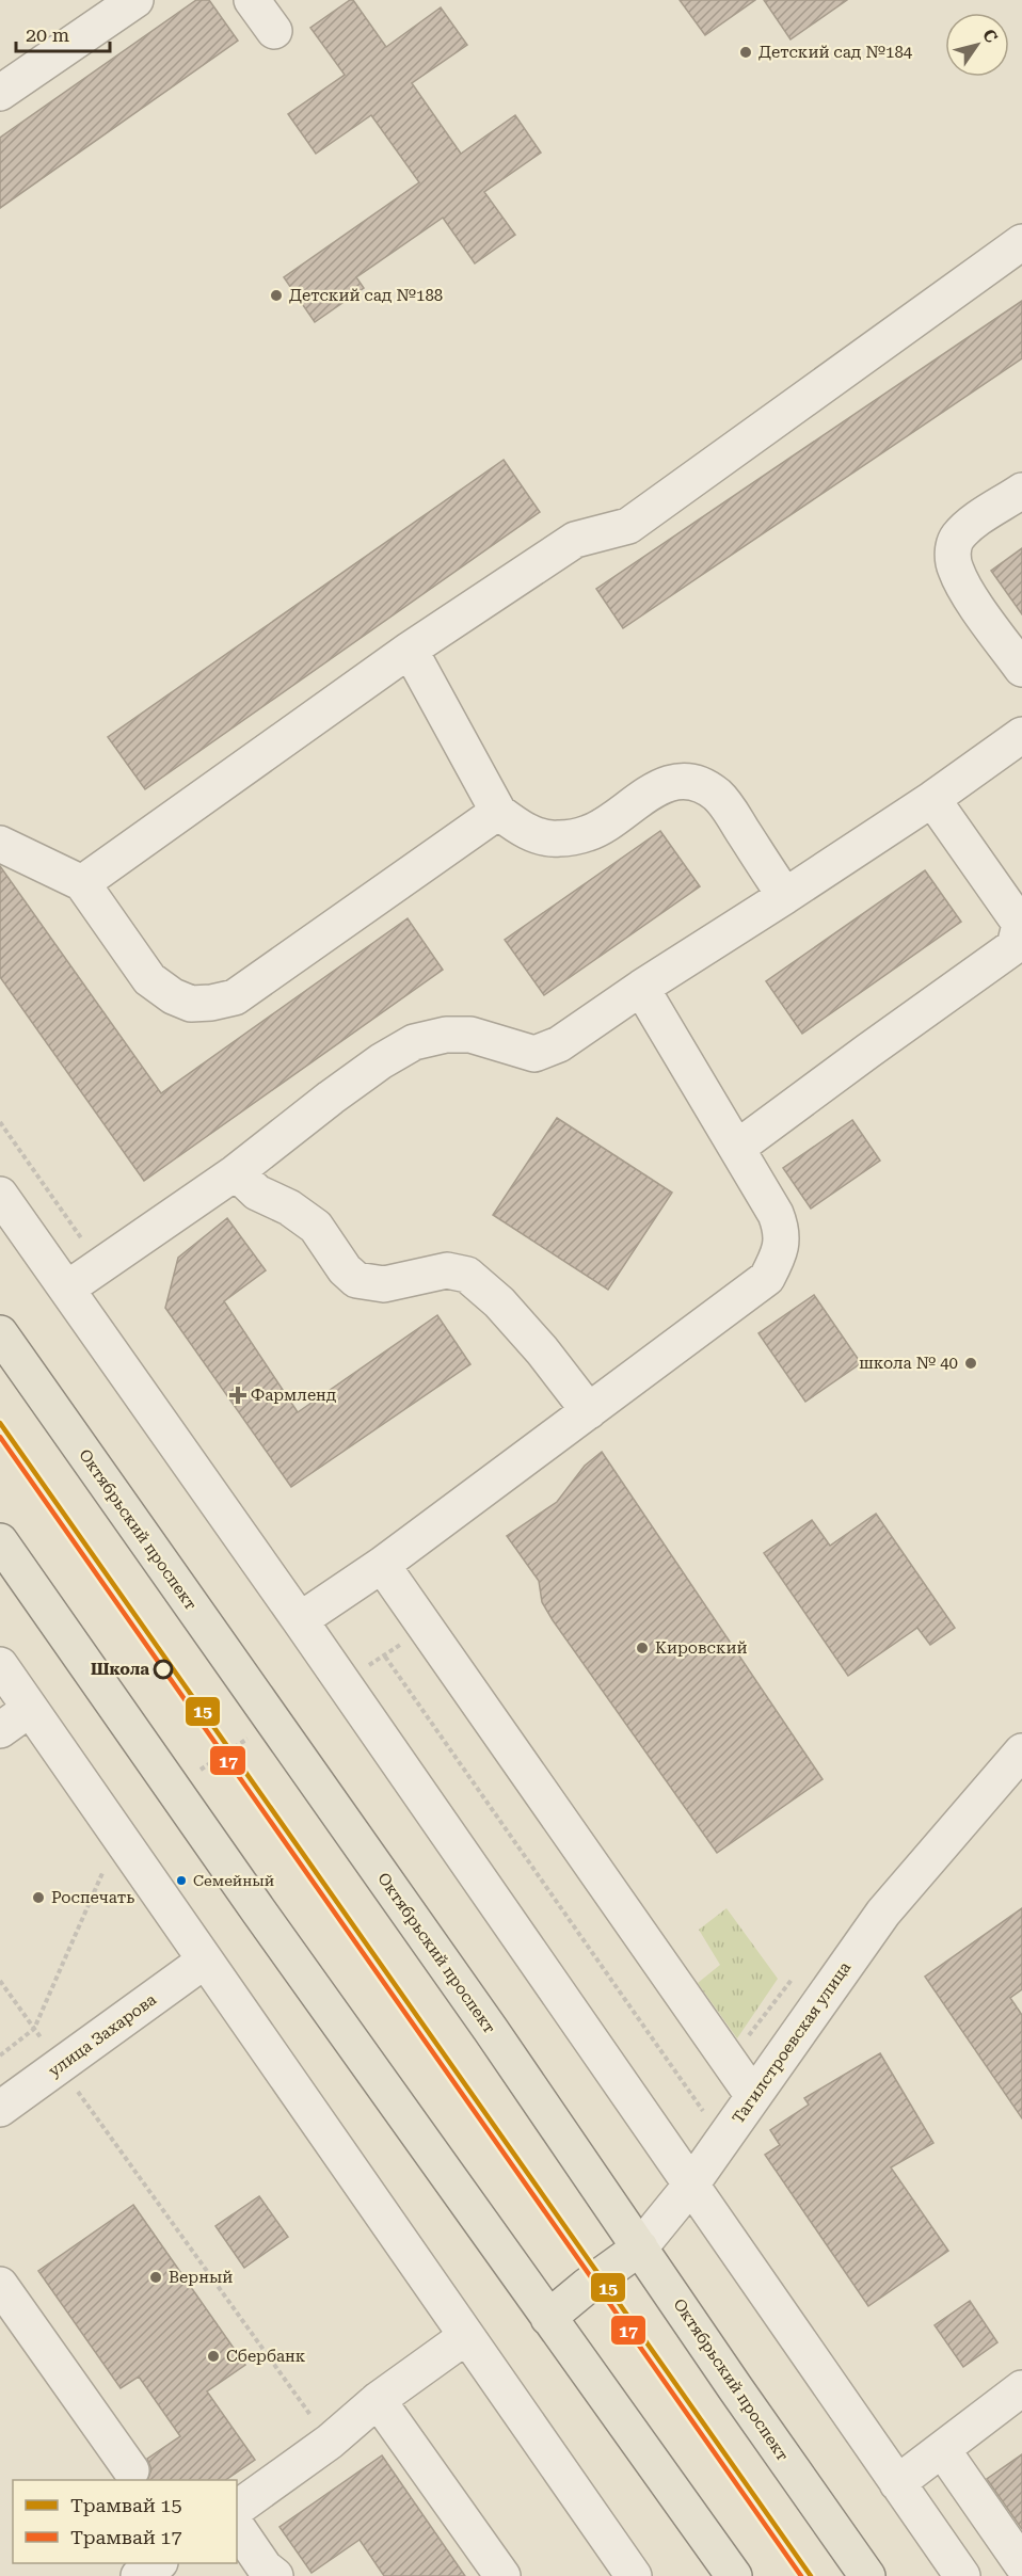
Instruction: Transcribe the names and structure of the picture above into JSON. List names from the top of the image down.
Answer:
{
  "streets": {
    "main road": ["Октябрьский проспект", "Тагилстроевская улица"],
    "street": ["улица Захарова"]
  },
  "crossings": [
    ["Октябрьский проспект", "Тагилстроевская улица"]
  ],
  "places": {
    "other": [
      "Детский сад №184",
      "Детский сад №188",
      "школа № 40",
      "Кировский",
      "Школа",
      "Семейный",
      "Роспечать",
      "Верный",
      "Сбербанк"
    ],
    "health": ["Фармленд"]
  },
  "lines": ["tram line 15", "tram line 17"],
  "legend": ["Трамвай 15", "Трамвай 17"],
  "scale_bar": "20 m",
  "north": "top right"
}
